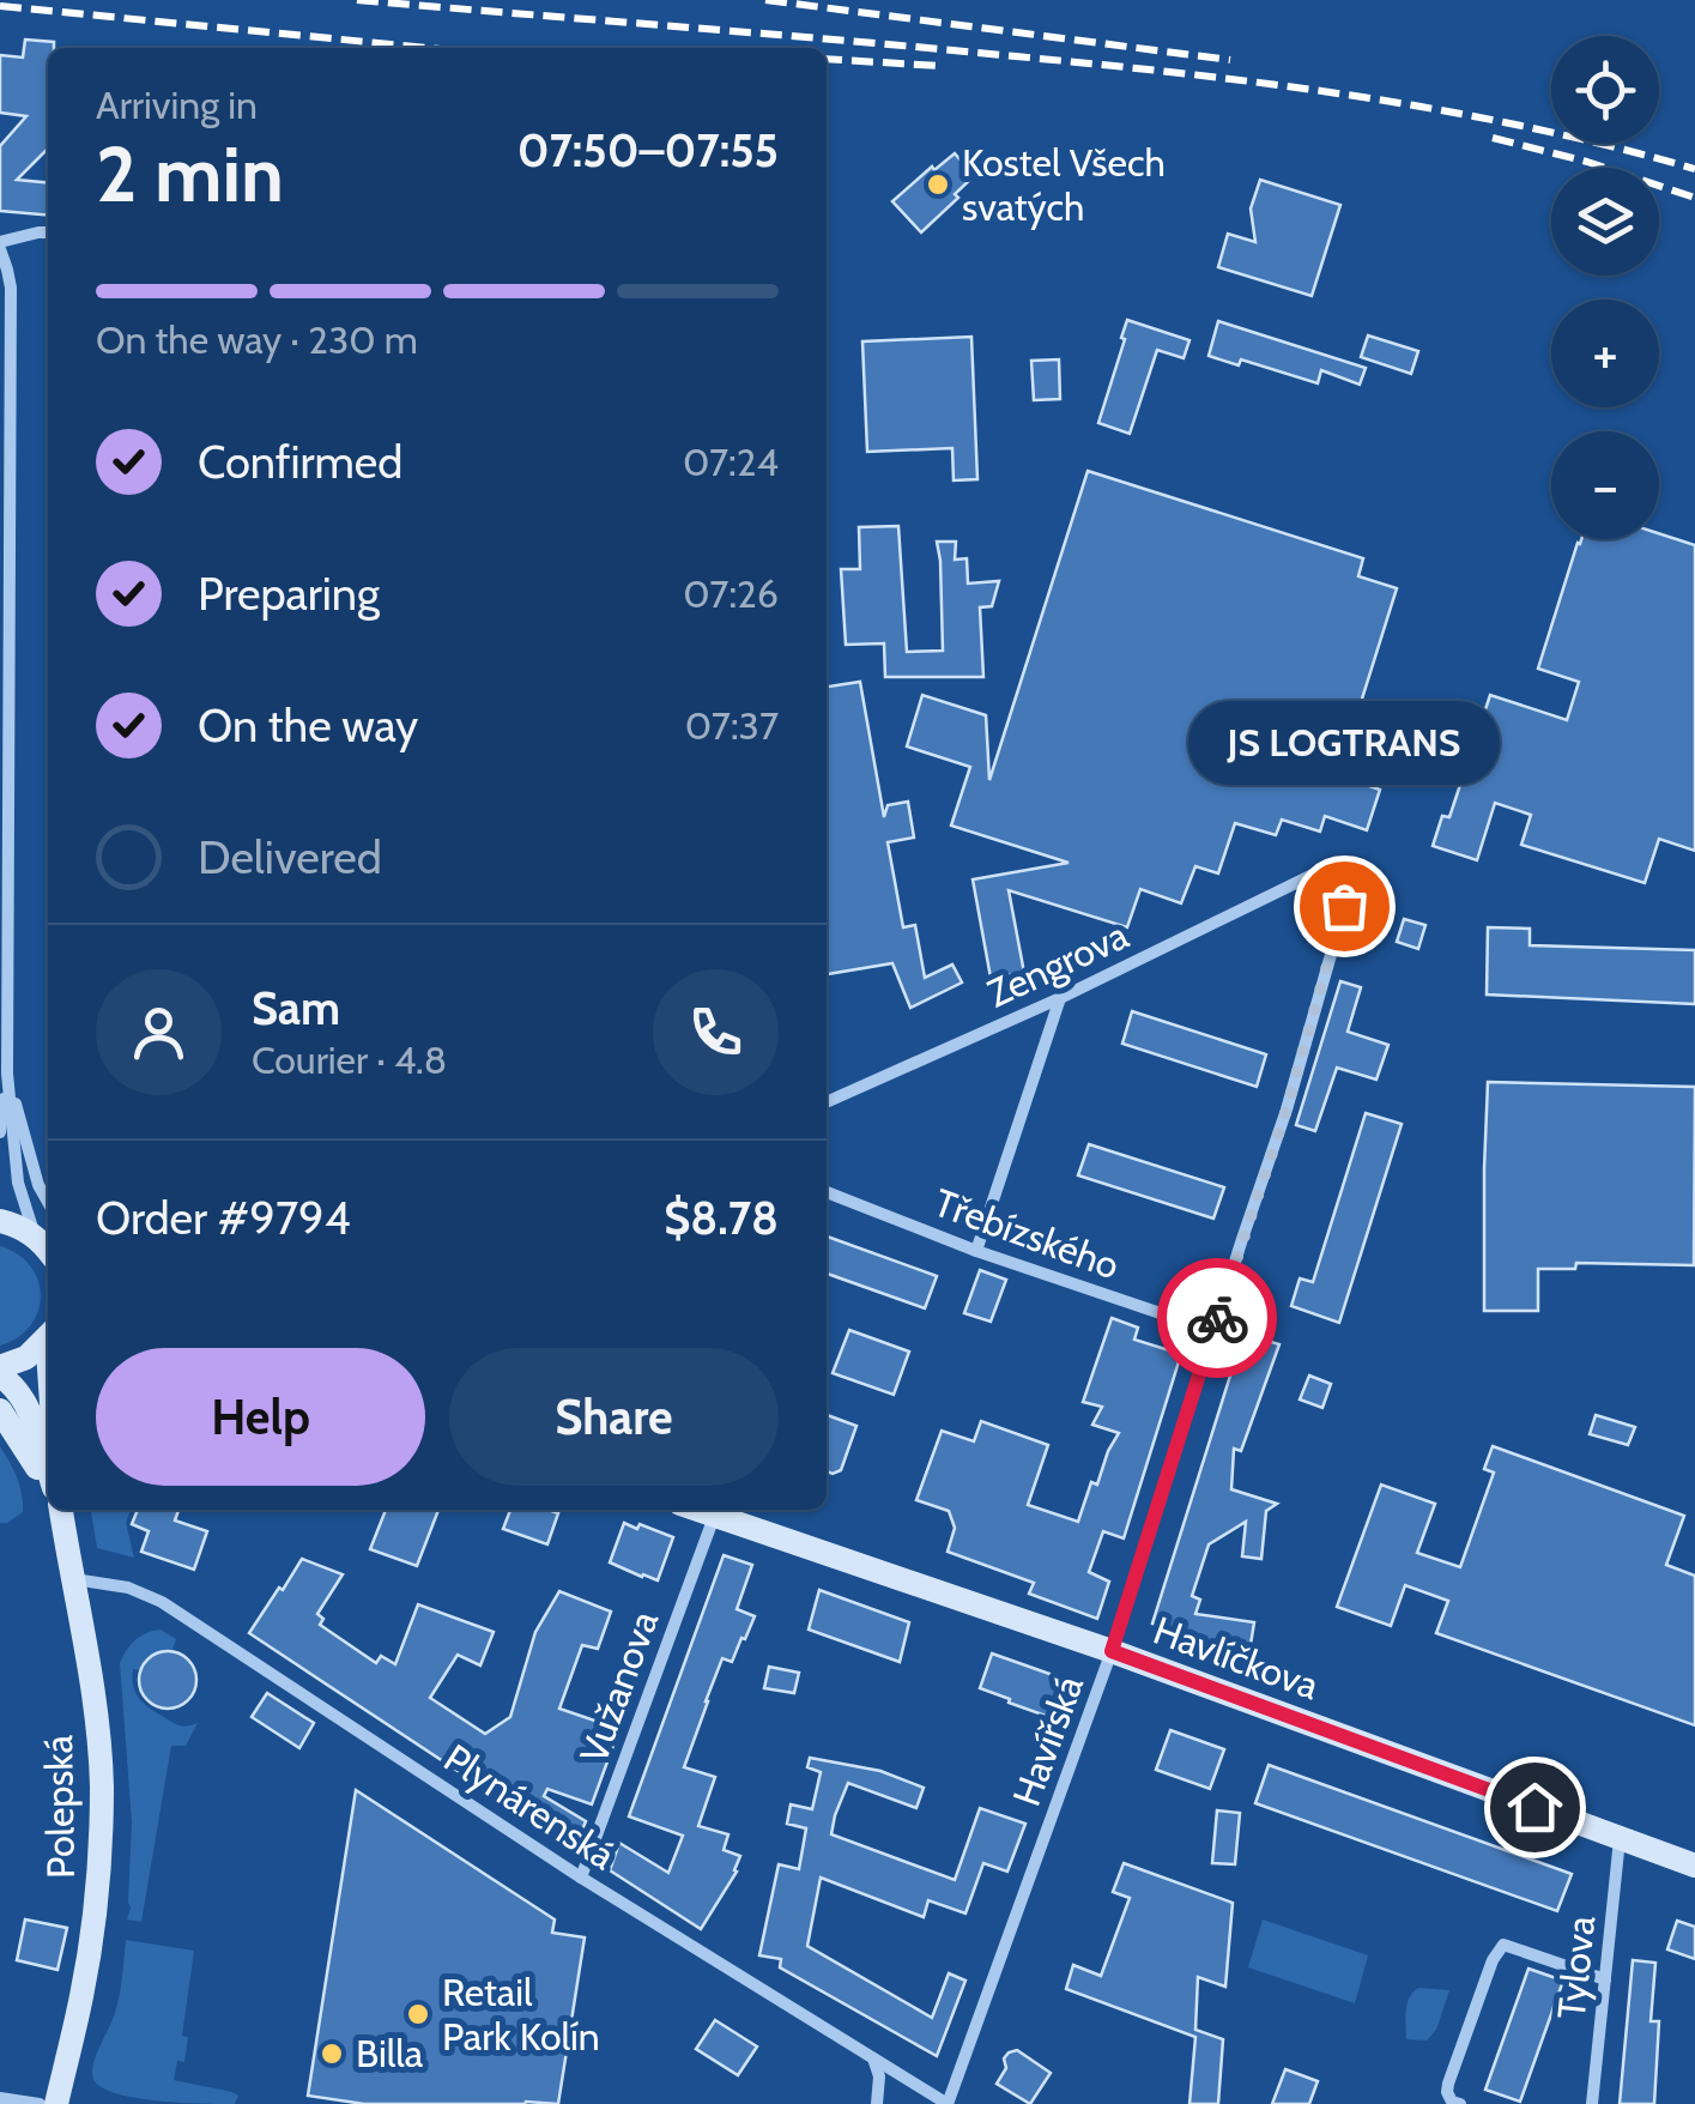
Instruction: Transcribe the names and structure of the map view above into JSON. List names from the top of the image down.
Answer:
{
  "streets": {
    "street": [
      "Zengrova",
      "Třebízského",
      "Havlíčkova",
      "Vužanova",
      "Havířská",
      "Polepská",
      "Plynárenská",
      "Tylova"
    ]
  },
  "crossings": [
    ["Zengrova", "Havířská"],
    ["Třebízského", "Havířská"],
    ["Havlíčkova", "Vužanova"],
    ["Havlíčkova", "Havířská"],
    ["Havlíčkova", "Tylova"],
    ["Vužanova", "Plynárenská"],
    ["Havířská", "Plynárenská"],
    ["Polepská", "Plynárenská"]
  ],
  "places": [
    "Kostel Všech svatých",
    "JS LOGTRANS",
    "Retail Park Kolín",
    "Billa"
  ],
  "page": {
    "map_buttons": ["+", "−"],
    "heading": ["2 min", "Arriving in", "07:50–07:55"],
    "panel": [
      "Sam",
      "Courier · 4.8",
      "Order #9794",
      "$8.78"
    ],
    "bar": "On the way · 230 m",
    "list": [
      ["Confirmed", "07:24"],
      ["Preparing", "07:26"],
      ["On the way", "07:37"],
      "Delivered"
    ],
    "bubble": "JS LOGTRANS",
    "buttons": ["Help", "Share"]
  }
}
